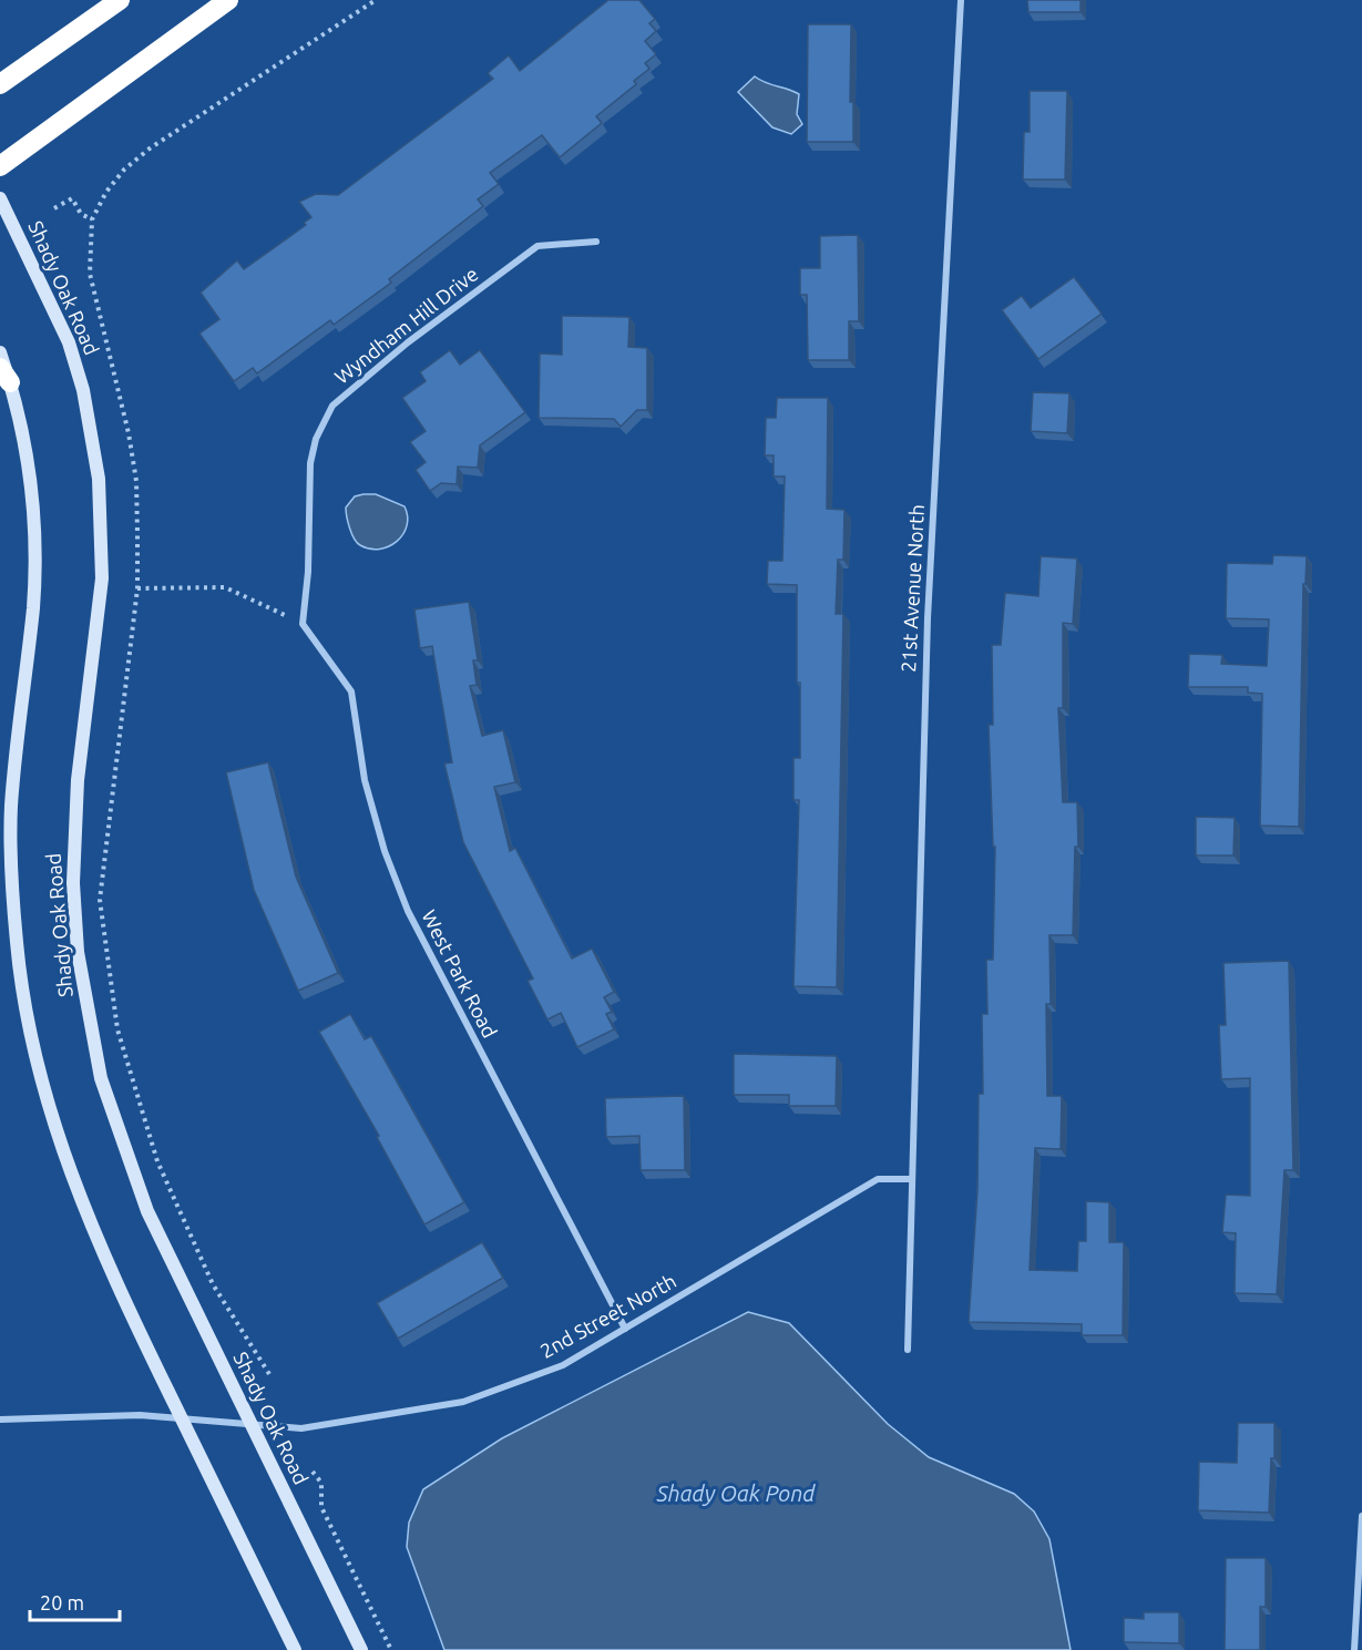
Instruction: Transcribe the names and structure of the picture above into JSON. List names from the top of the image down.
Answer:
{
  "streets": {
    "main road": ["Shady Oak Road"],
    "street": [
      "Wyndham Hill Drive",
      "21st Avenue North",
      "West Park Road",
      "2nd Street North"
    ]
  },
  "crossings": [
    ["Shady Oak Road", "2nd Street North"],
    ["Wyndham Hill Drive", "West Park Road"],
    ["21st Avenue North", "2nd Street North"],
    ["West Park Road", "2nd Street North"]
  ],
  "water": ["Shady Oak Pond"],
  "scale_bar": "20 m"
}
